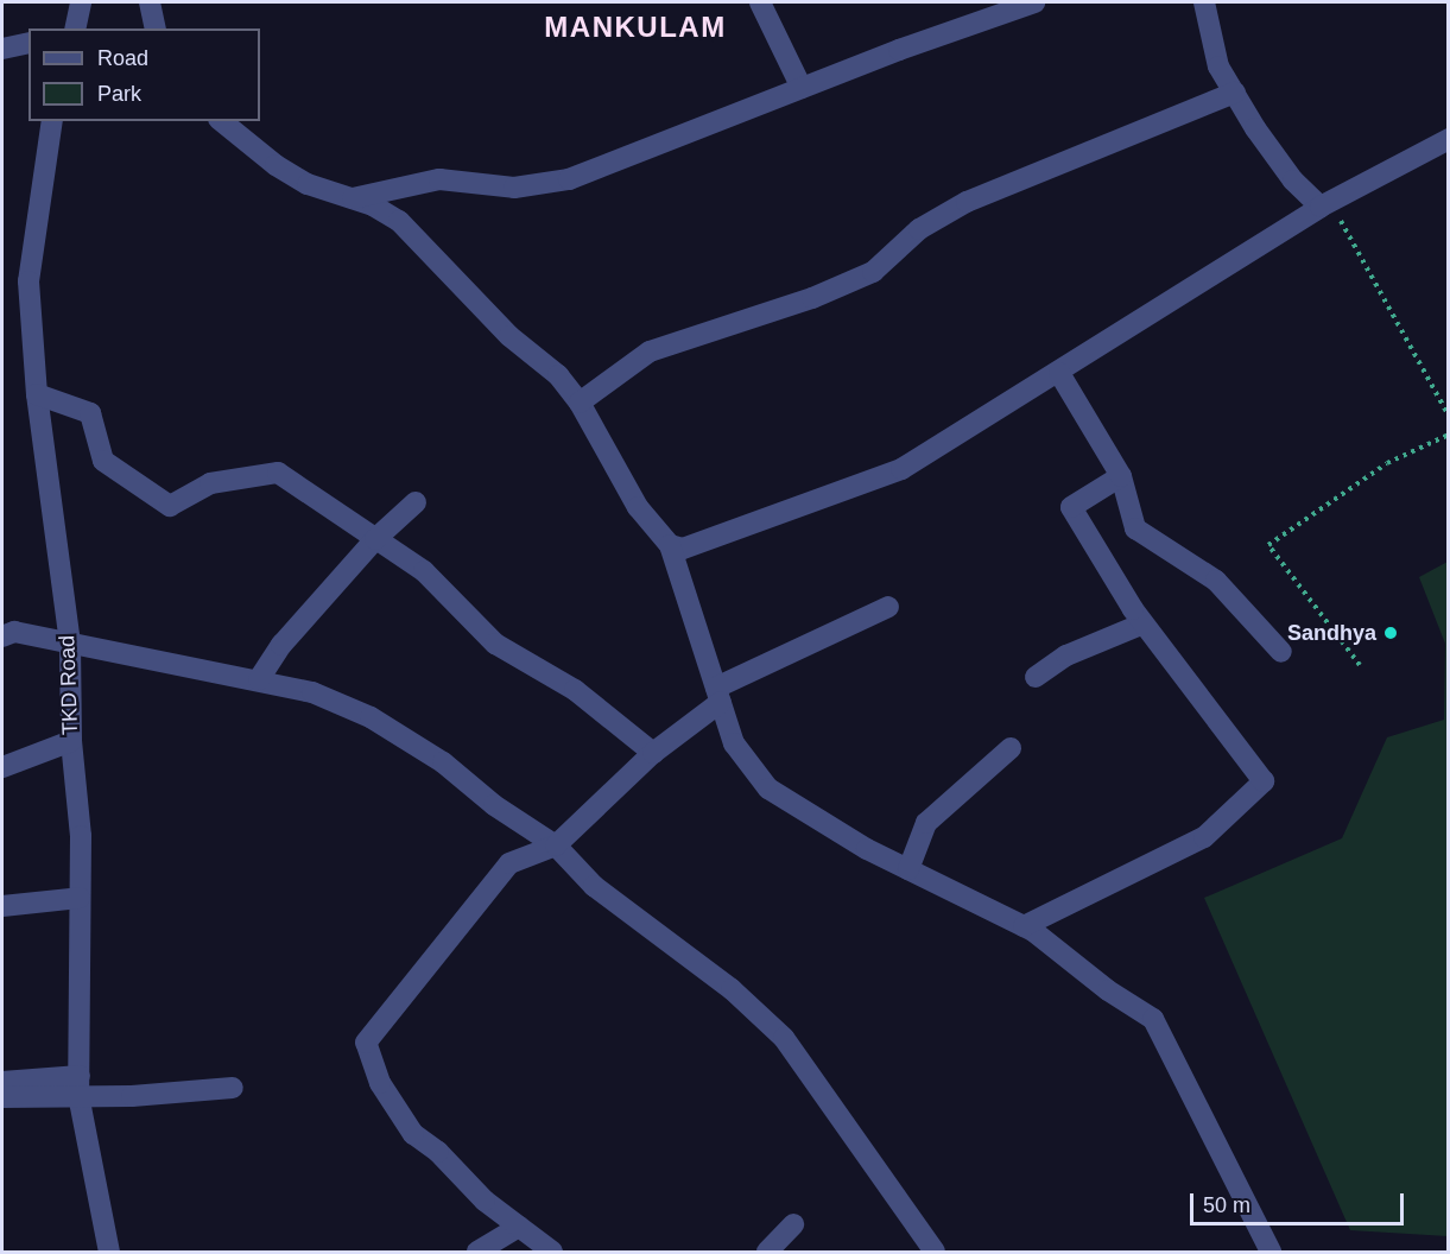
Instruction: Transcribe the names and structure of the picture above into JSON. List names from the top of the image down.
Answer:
{
  "streets": {
    "street": ["TKD Road"]
  },
  "districts": ["MANKULAM"],
  "places": ["Sandhya"],
  "legend": ["Road", "Park"],
  "scale_bar": "50 m"
}
